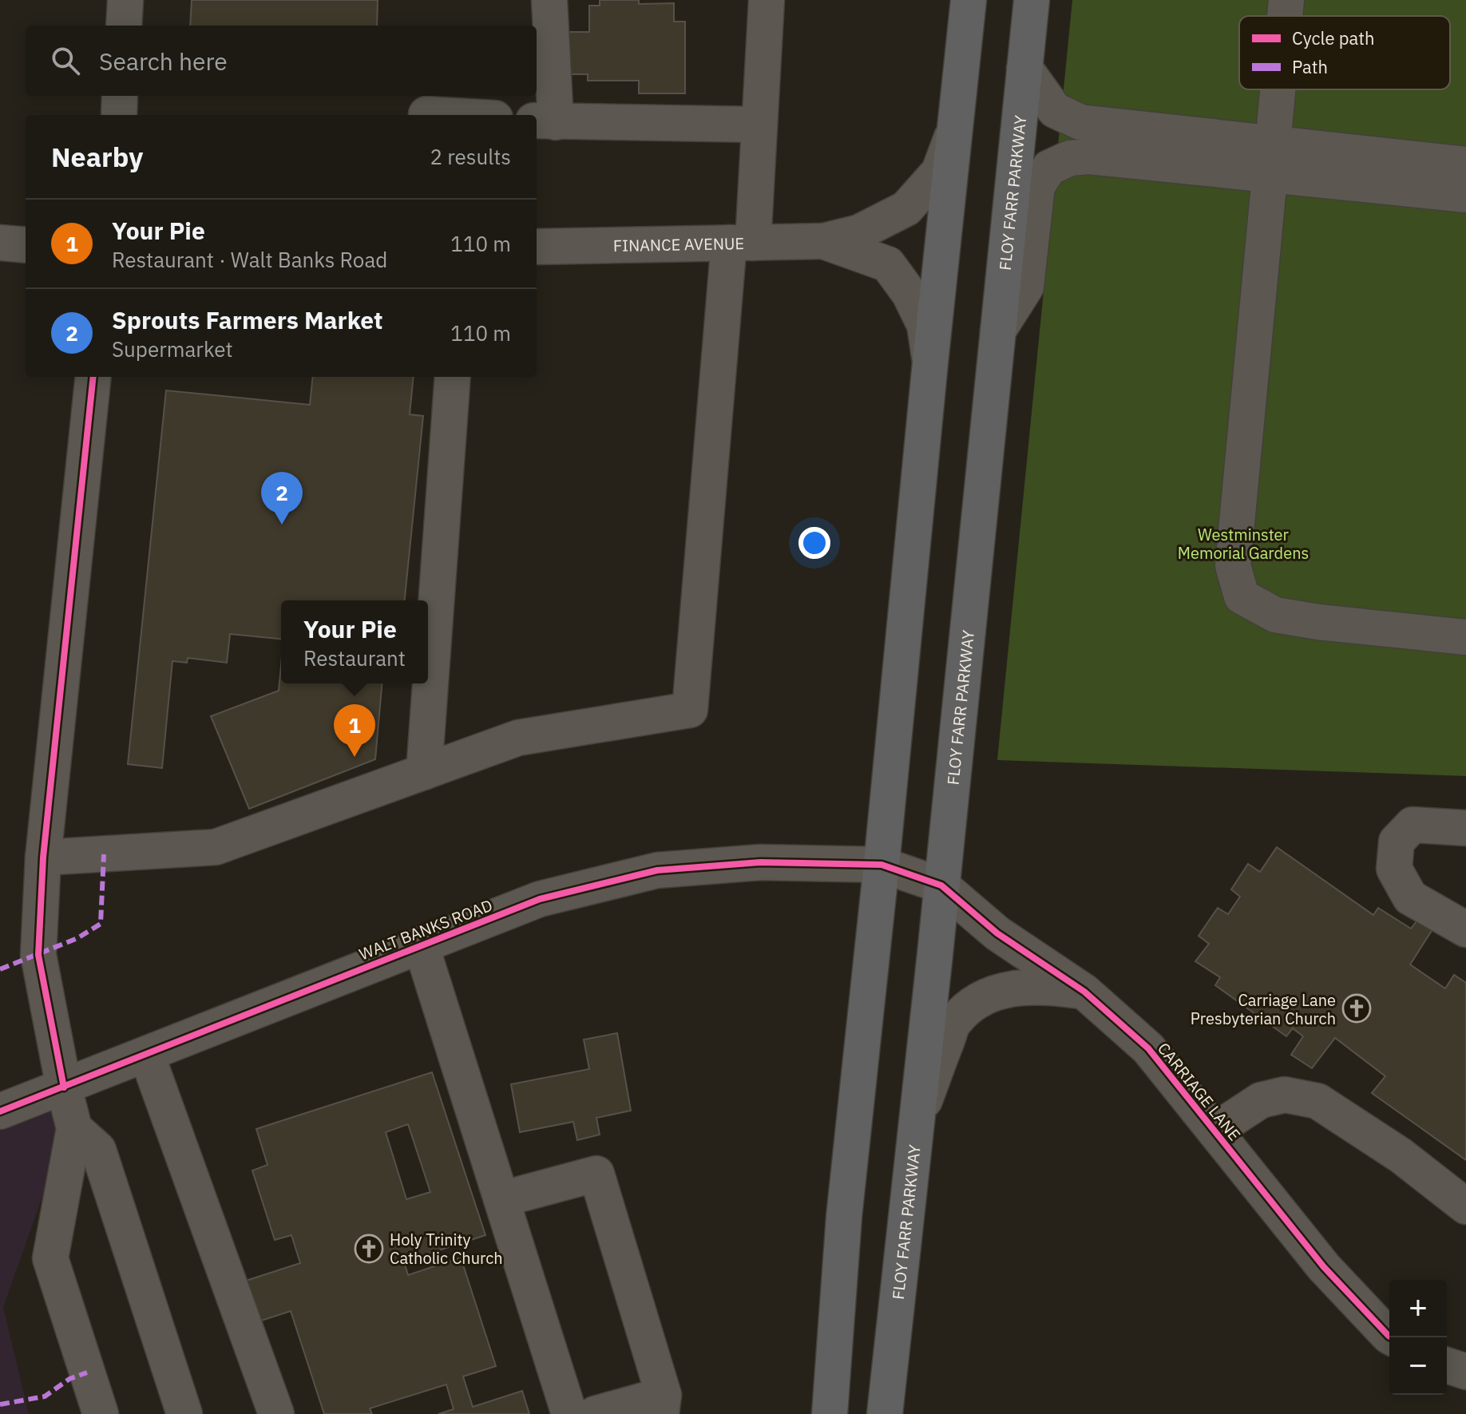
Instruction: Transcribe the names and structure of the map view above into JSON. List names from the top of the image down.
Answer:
{
  "streets": {
    "main road": ["FLOY FARR PARKWAY"],
    "street": ["FINANCE AVENUE", "WALT BANKS ROAD", "CARRIAGE LANE"]
  },
  "crossings": [
    ["FLOY FARR PARKWAY", "CARRIAGE LANE"],
    ["WALT BANKS ROAD", "CARRIAGE LANE"]
  ],
  "parks": ["Westminster Memorial Gardens"],
  "places": {
    "church": ["Carriage Lane Presbyterian Church", "Holy Trinity Catholic Church"]
  },
  "legend": ["Cycle path", "Path"],
  "page": {
    "search": "Search here",
    "heading": ["Nearby", "2 results"],
    "list": [
      {
        "mark": "1",
        "name": "Your Pie",
        "note": "Restaurant · Walt Banks Road",
        "value": "110 m"
      },
      {
        "mark": "2",
        "name": "Sprouts Farmers Market",
        "note": "Supermarket",
        "value": "110 m"
      }
    ],
    "pins": ["2", "1"],
    "popup": ["Your Pie", "Restaurant"],
    "map_buttons": ["+", "−"]
  }
}
